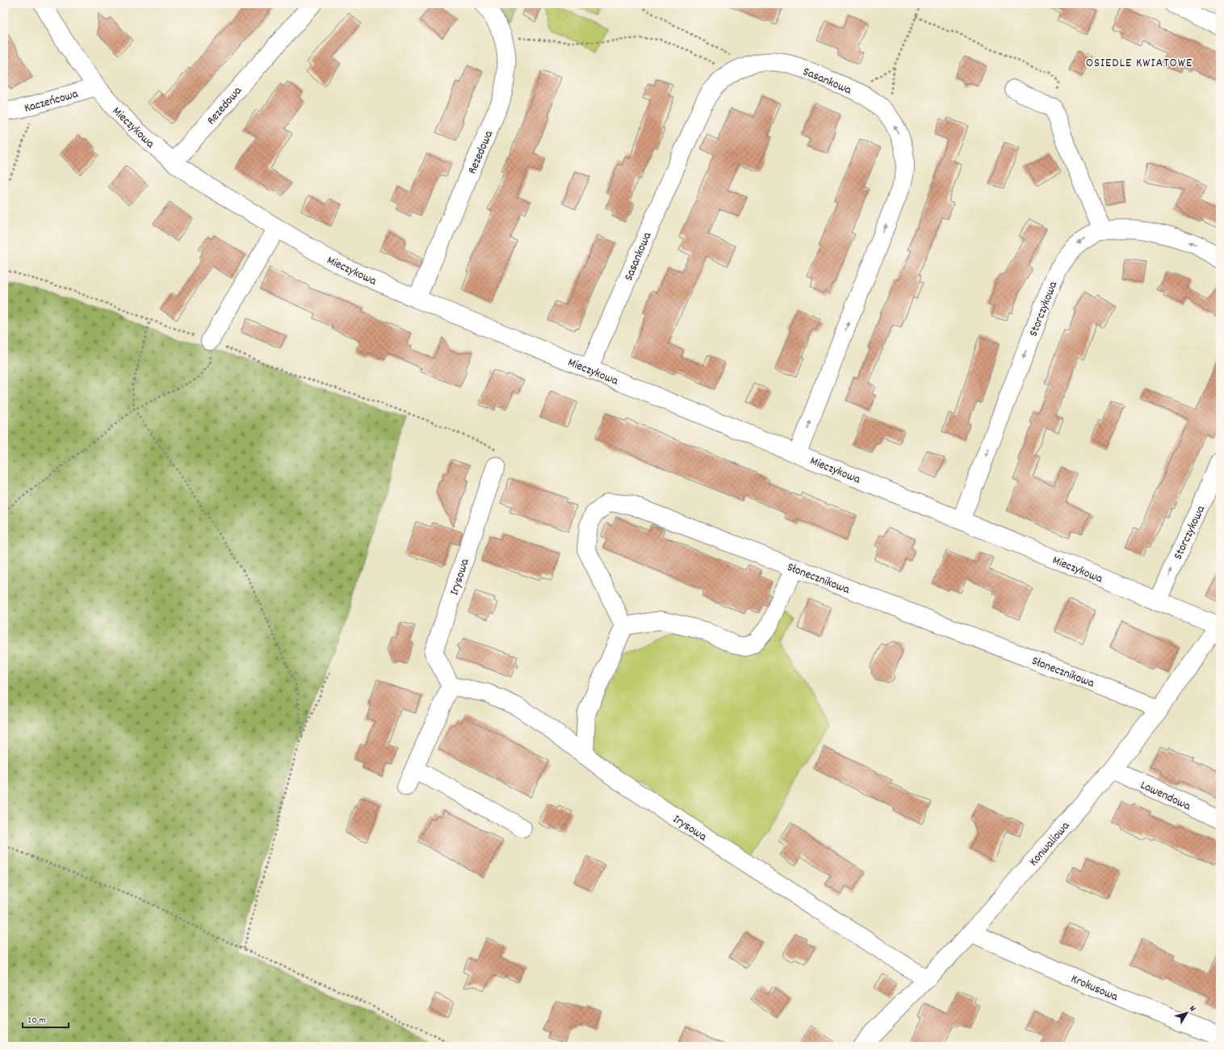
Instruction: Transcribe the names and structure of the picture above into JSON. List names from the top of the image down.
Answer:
{
  "streets": {
    "street": [
      "Sasankowa",
      "Kaczeńcowa",
      "Rezedowa",
      "Mieczykowa",
      "Storczykowa",
      "Irysowa",
      "Słonecznikowa",
      "Lawendowa",
      "Konwaliowa",
      "Krokusowa"
    ]
  },
  "crossings": [
    ["Sasankowa", "Mieczykowa"],
    ["Kaczeńcowa", "Mieczykowa"],
    ["Rezedowa", "Mieczykowa"],
    ["Mieczykowa", "Storczykowa"],
    ["Mieczykowa", "Konwaliowa"],
    ["Irysowa", "Konwaliowa"],
    ["Słonecznikowa", "Konwaliowa"],
    ["Lawendowa", "Konwaliowa"],
    ["Konwaliowa", "Krokusowa"]
  ],
  "one_way": ["Sasankowa"],
  "districts": ["OSIEDLE KWIATOWE"],
  "scale_bar": "20 m",
  "north": "top right"
}
